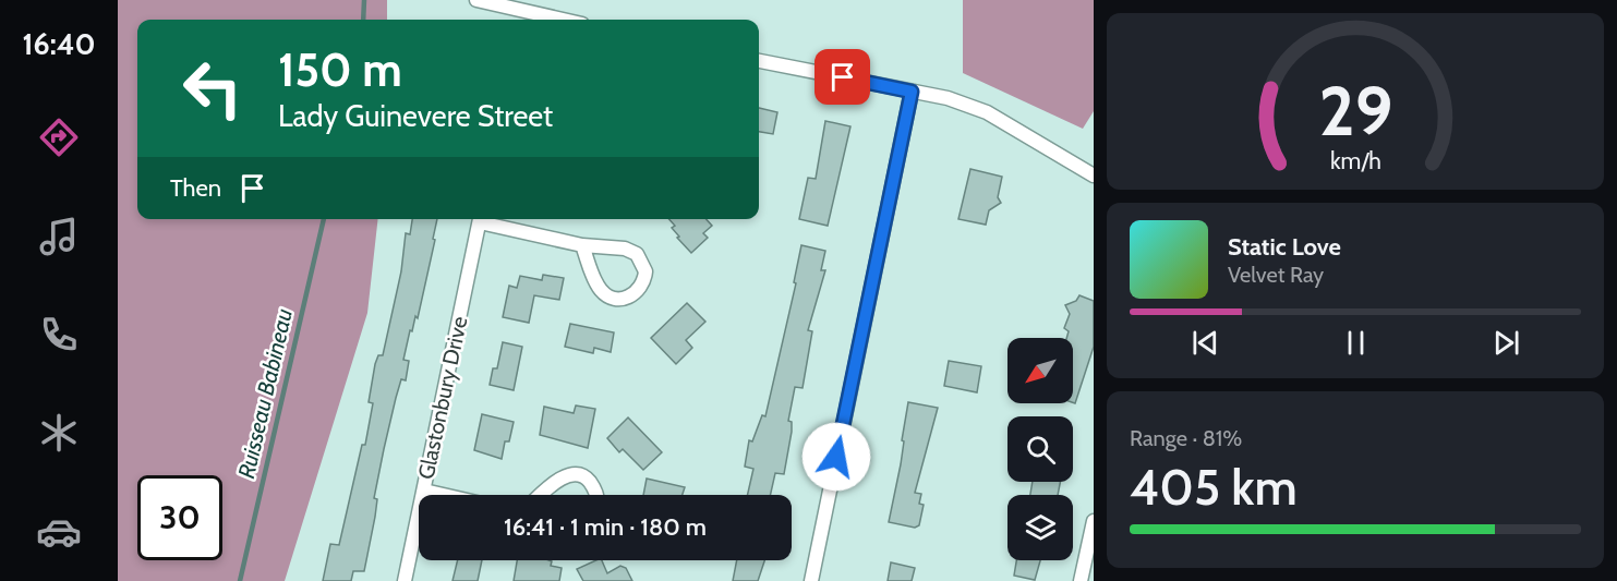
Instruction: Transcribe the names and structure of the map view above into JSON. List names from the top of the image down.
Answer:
{
  "streets": {
    "street": ["Glastonbury Drive"]
  },
  "water": ["Ruisseau Babineau"],
  "north": "bottom left",
  "page": {
    "tabs": "16:40",
    "turn": ["150 m", "Lady Guinevere Street"],
    "then": "Then",
    "song": ["Static Love", "Velvet Ray"],
    "tile": ["Range · 81%", "405 km"],
    "limit": "30",
    "trip": "16:41 · 1 min · 180 m",
    "gauge": ["29", "km/h"]
  }
}
